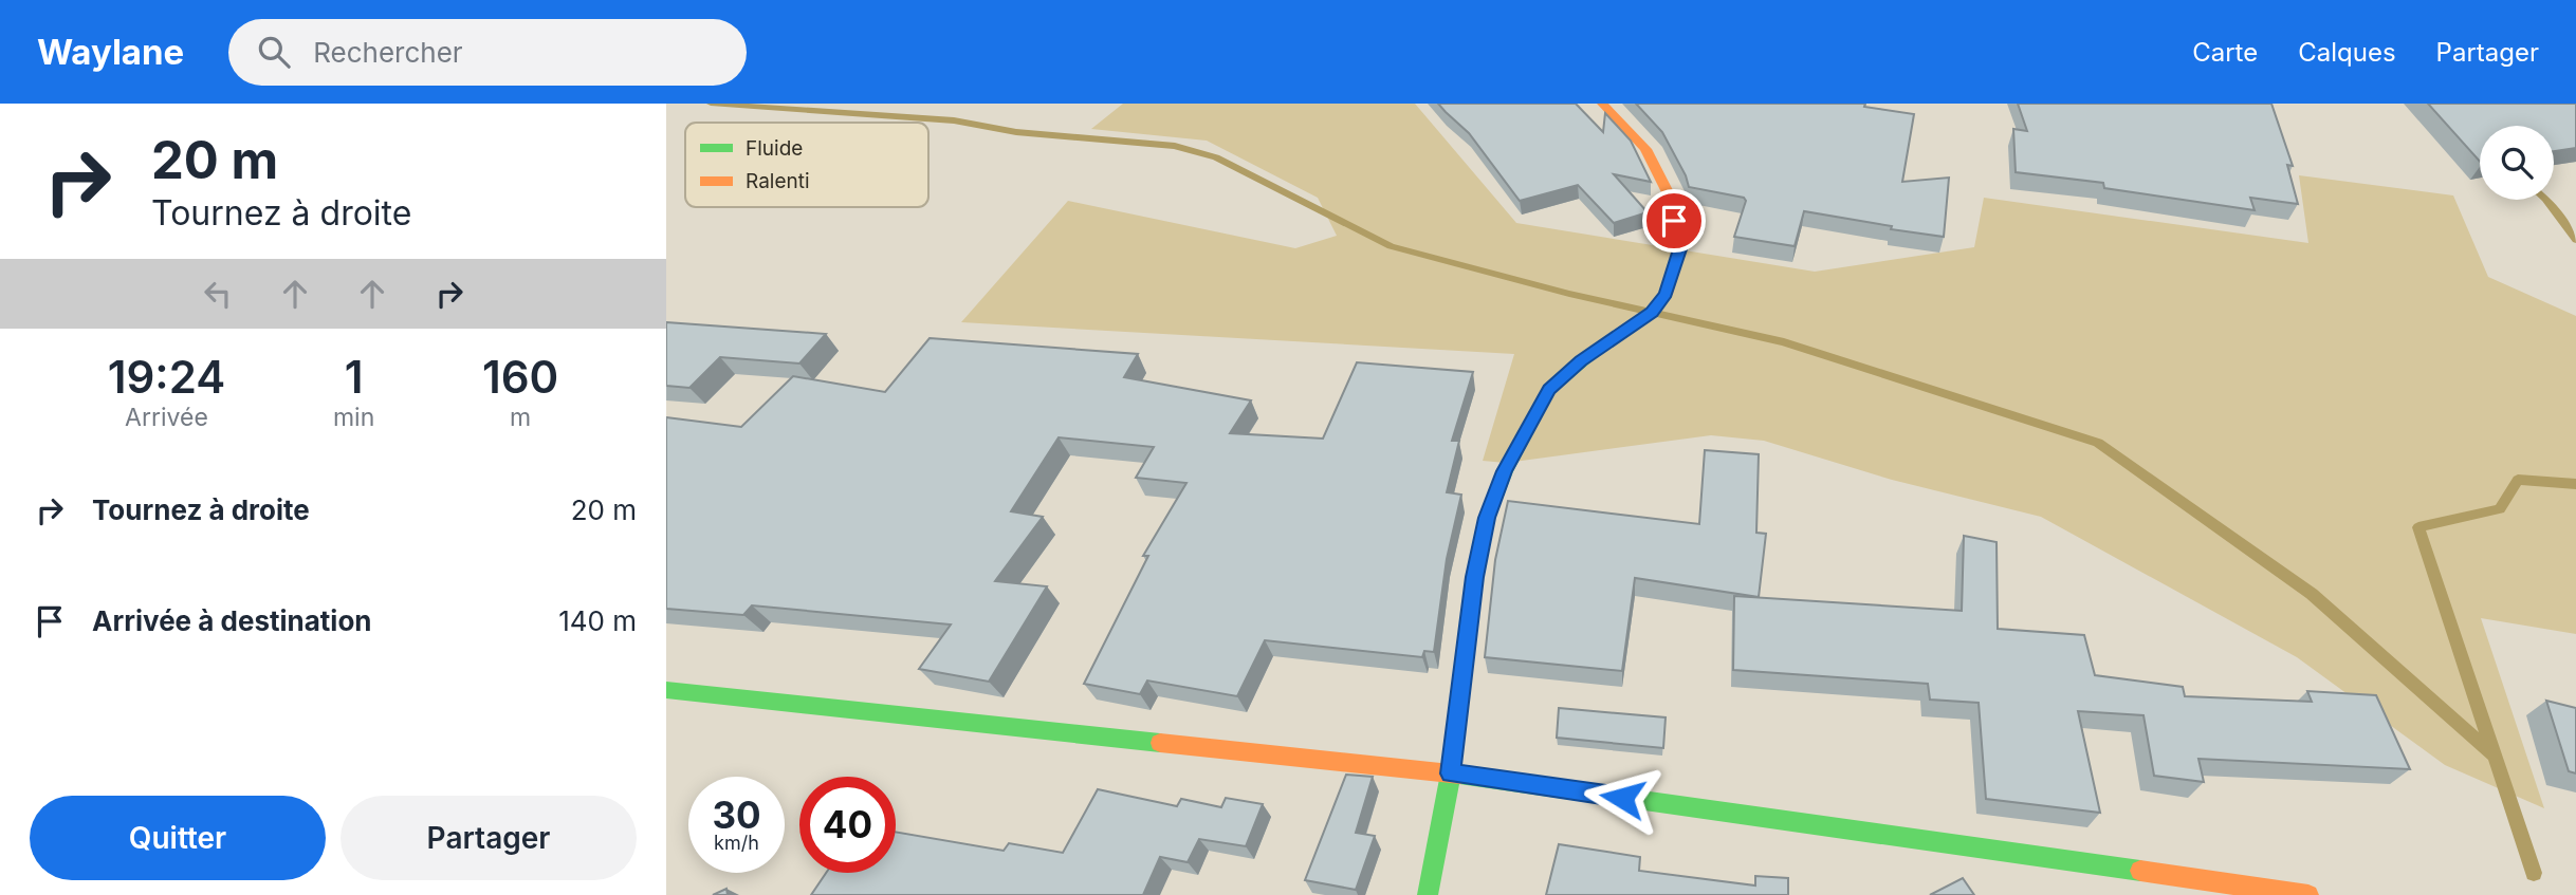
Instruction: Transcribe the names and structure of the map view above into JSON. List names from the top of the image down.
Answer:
{
  "legend": ["Fluide", "Ralenti"],
  "page": {
    "header": "Waylane",
    "search": "Rechercher",
    "nav": ["Carte", "Calques", "Partager"],
    "turn": ["20 m", "Tournez à droite"],
    "eta": [
      "19:24",
      "Arrivée",
      "1",
      "min",
      "160",
      "m"
    ],
    "list": [
      {
        "name": "Tournez à droite",
        "value": "20 m"
      },
      {
        "name": "Arrivée à destination",
        "value": "140 m"
      }
    ],
    "speed": "30 km/h",
    "limit": "40",
    "buttons": ["Quitter", "Partager"]
  }
}
